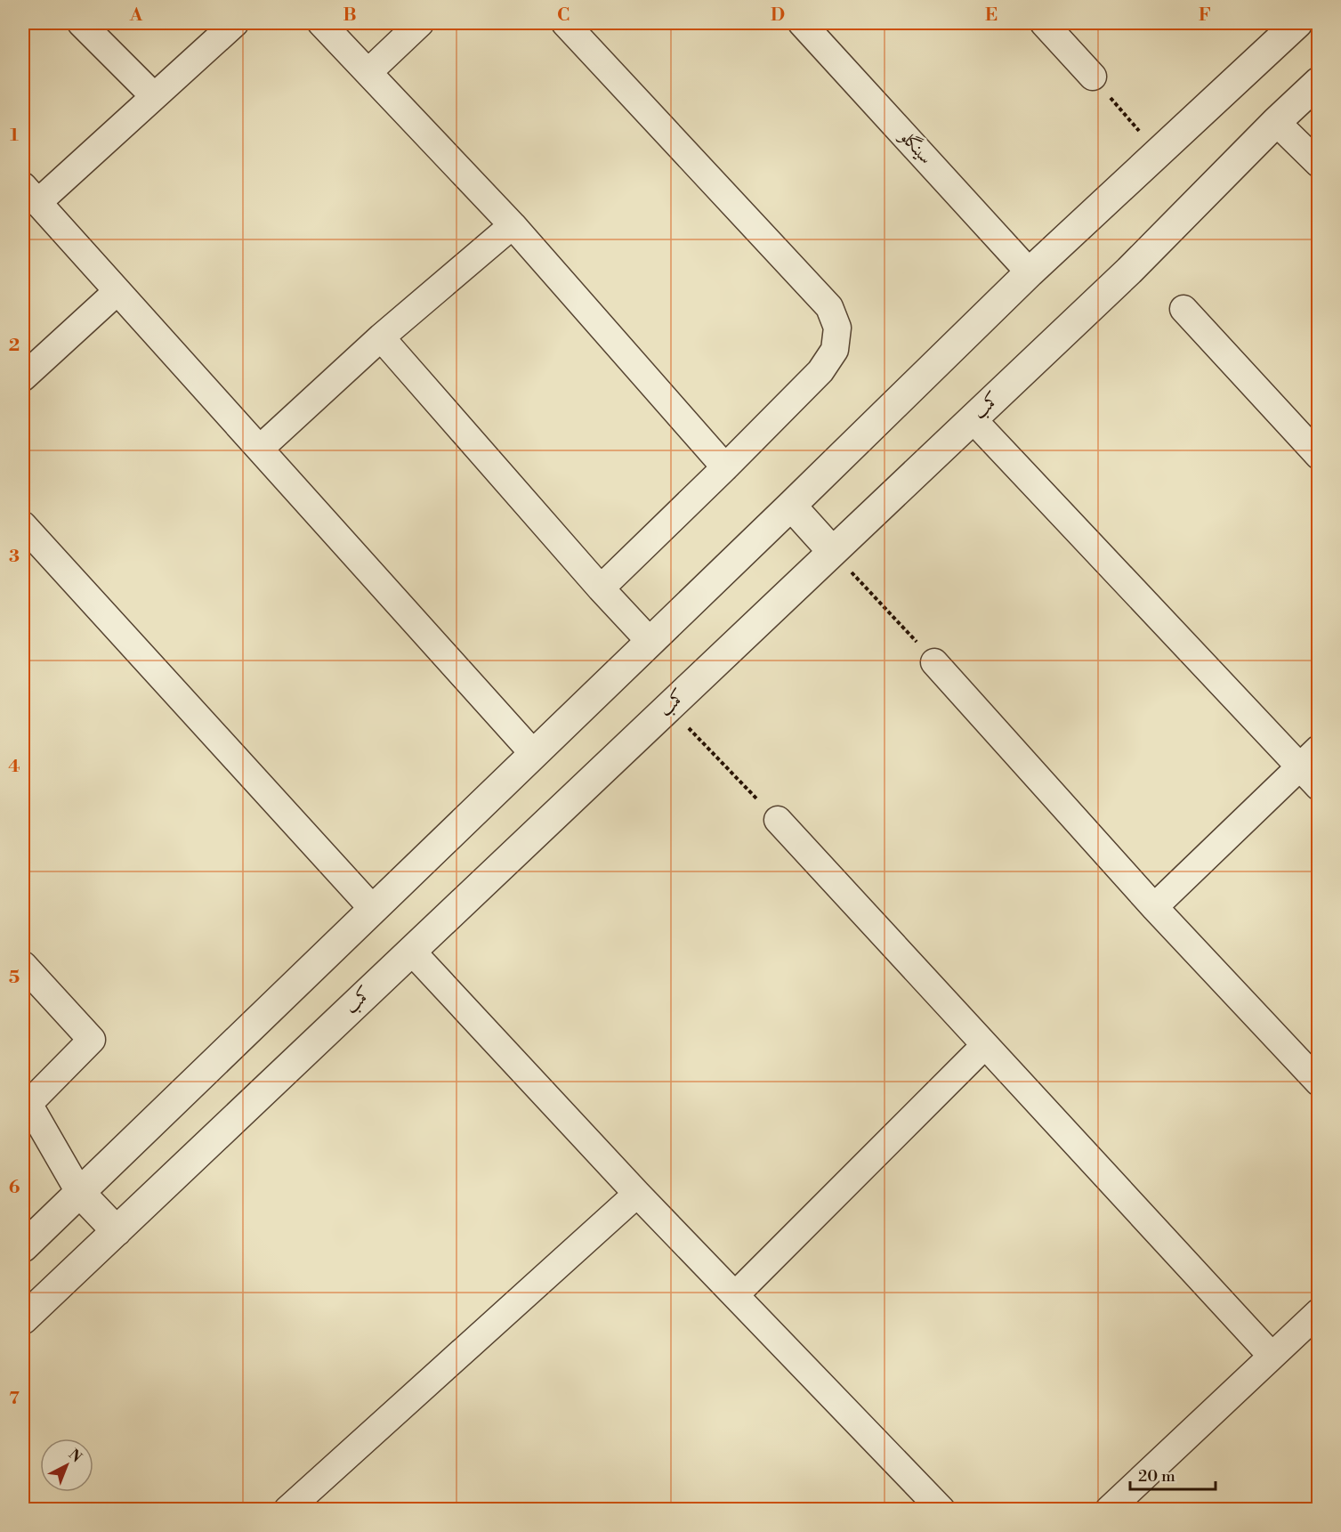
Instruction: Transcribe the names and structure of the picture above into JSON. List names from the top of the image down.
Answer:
{
  "streets": {
    "street": ["سینگلو", "کمب"]
  },
  "scale_bar": "20 m",
  "north": "top right",
  "grid": {
    "columns": [
      "A",
      "B",
      "C",
      "D",
      "E",
      "F"
    ],
    "rows": [
      "1",
      "2",
      "3",
      "4",
      "5",
      "6",
      "7"
    ]
  }
}
